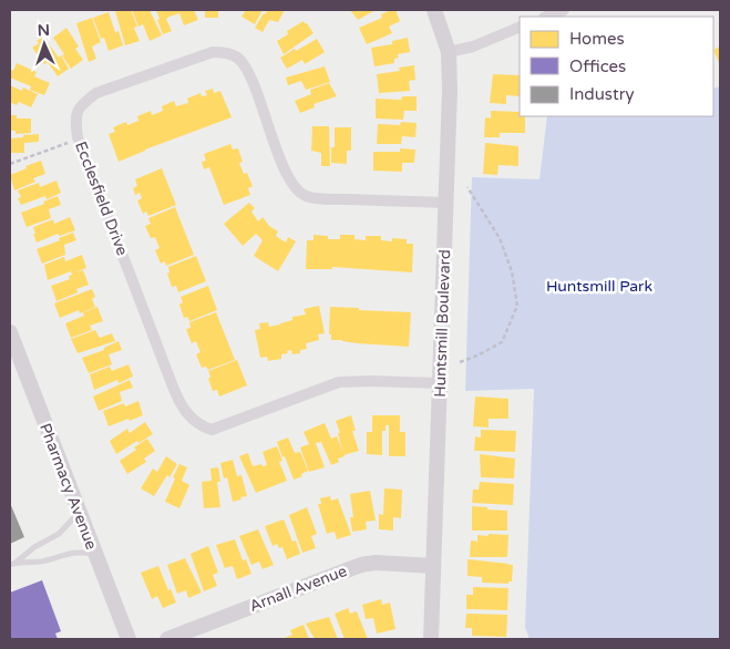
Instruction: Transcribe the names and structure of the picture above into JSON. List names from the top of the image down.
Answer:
{
  "streets": {
    "street": [
      "Ecclesfield Drive",
      "Huntsmill Boulevard",
      "Pharmacy Avenue",
      "Arnall Avenue"
    ]
  },
  "crossings": [
    ["Ecclesfield Drive", "Huntsmill Boulevard"],
    ["Huntsmill Boulevard", "Arnall Avenue"]
  ],
  "parks": ["Huntsmill Park"],
  "legend": ["Homes", "Offices", "Industry"],
  "north": "top"
}
